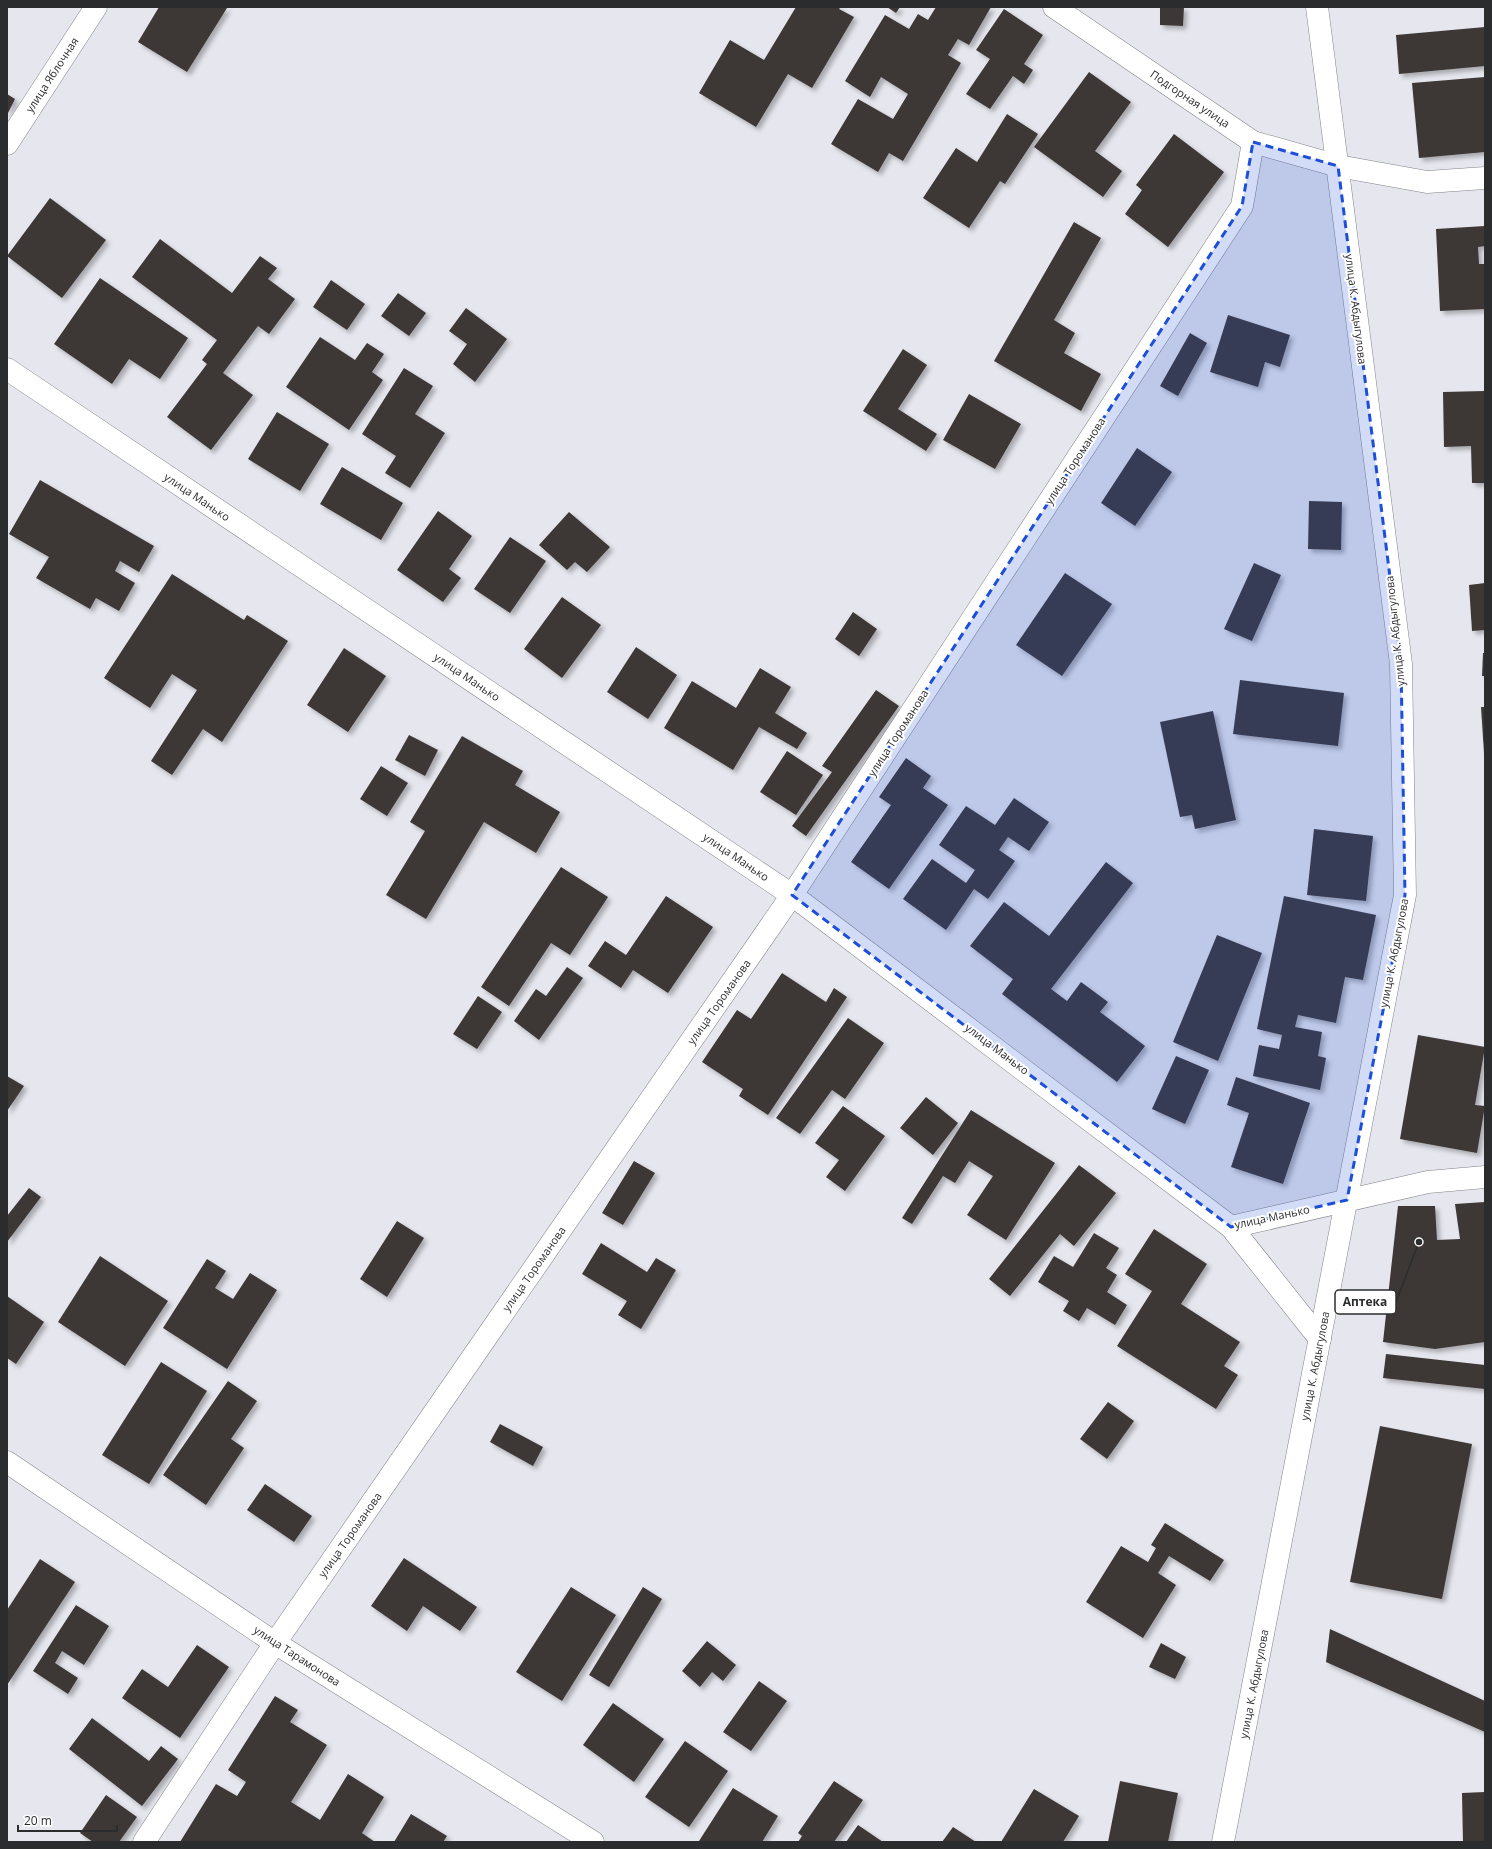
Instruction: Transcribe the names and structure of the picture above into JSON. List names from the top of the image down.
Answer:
{
  "streets": {
    "street": [
      "улица Яблочная",
      "Подгорная улица",
      "улица К. Абдыгулова",
      "улица Тороманова",
      "улица Манько",
      "улица Тарамонова"
    ]
  },
  "crossings": [
    ["Подгорная улица", "улица К. Абдыгулова"],
    ["Подгорная улица", "улица Тороманова"],
    ["улица К. Абдыгулова", "улица Манько"],
    ["улица Тороманова", "улица Манько"],
    ["улица Тороманова", "улица Тарамонова"]
  ],
  "places": ["Аптека"],
  "scale_bar": "20 m"
}
